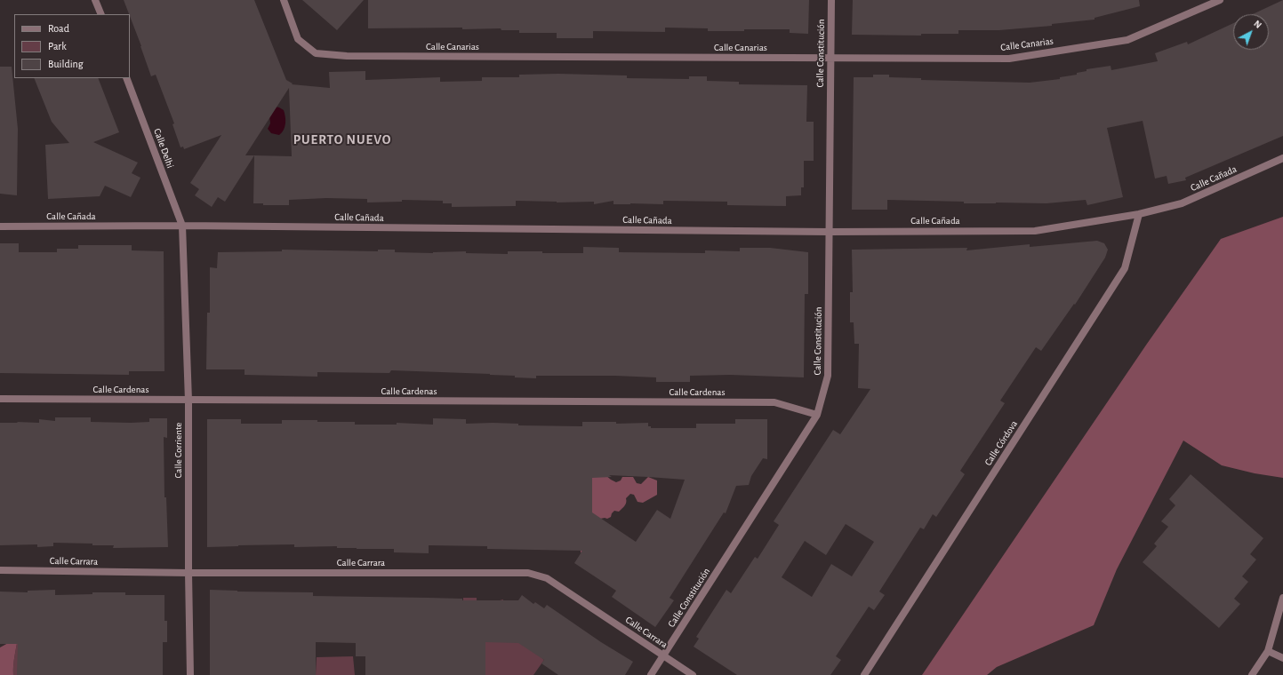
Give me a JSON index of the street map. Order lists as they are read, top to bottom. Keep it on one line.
{"streets":{"street":["Calle Canarias","Calle Constitución","Calle Delhi","Calle Cañada","Calle Cardenas","Calle Córdova","Calle Corriente","Calle Carrara"]},"crossings":[["Calle Canarias","Calle Constitución"],["Calle Constitución","Calle Cañada"],["Calle Constitución","Calle Cardenas"],["Calle Constitución","Calle Carrara"],["Calle Delhi","Calle Cañada"],["Calle Delhi","Calle Corriente"],["Calle Cañada","Calle Córdova"],["Calle Cañada","Calle Corriente"],["Calle Cardenas","Calle Corriente"],["Calle Corriente","Calle Carrara"]],"districts":["PUERTO NUEVO"],"legend":["Road","Park","Building"],"north":"top right"}
